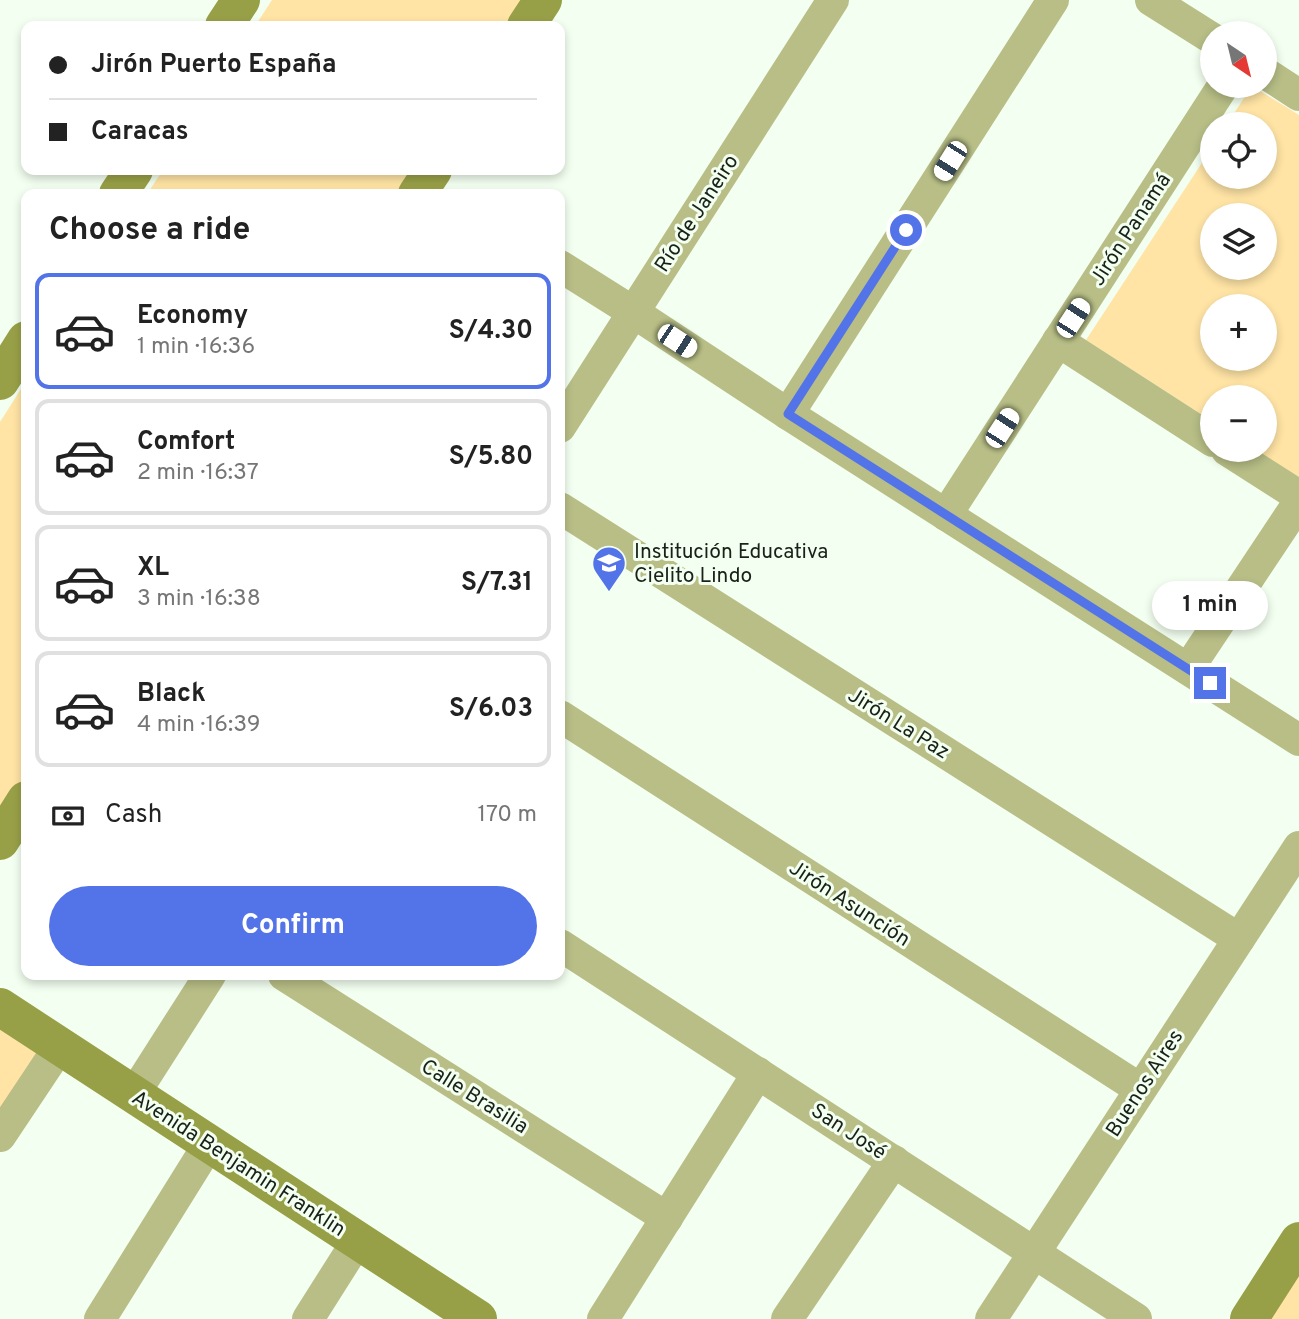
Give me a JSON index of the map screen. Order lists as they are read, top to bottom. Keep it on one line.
{"streets":{"street":["Río de Janeiro","Jirón Panamá","Jirón La Paz","Jirón Asunción","Buenos Aires","Calle Brasilia","San José","Avenida Benjamin Franklin"]},"crossings":[["Jirón La Paz","Buenos Aires"],["Jirón Asunción","Buenos Aires"],["Buenos Aires","San José"]],"places":{"school or university":["Institución Educativa Cielito Lindo"]},"north":"bottom right","page":{"map_buttons":["+","−"],"banner":["Jirón Puerto España","Caracas"],"heading":"Choose a ride","list":[{"name":"Economy","note":"1 min · 16:36","value":"S/4.30"},{"name":"Comfort","note":"2 min · 16:37","value":"S/5.80"},{"name":"XL","note":"3 min · 16:38","value":"S/7.31"},{"name":"Black","note":"4 min · 16:39","value":"S/6.03"}],"bubble":"1 min","pay":["Cash","170 m"],"buttons":"Confirm"}}
